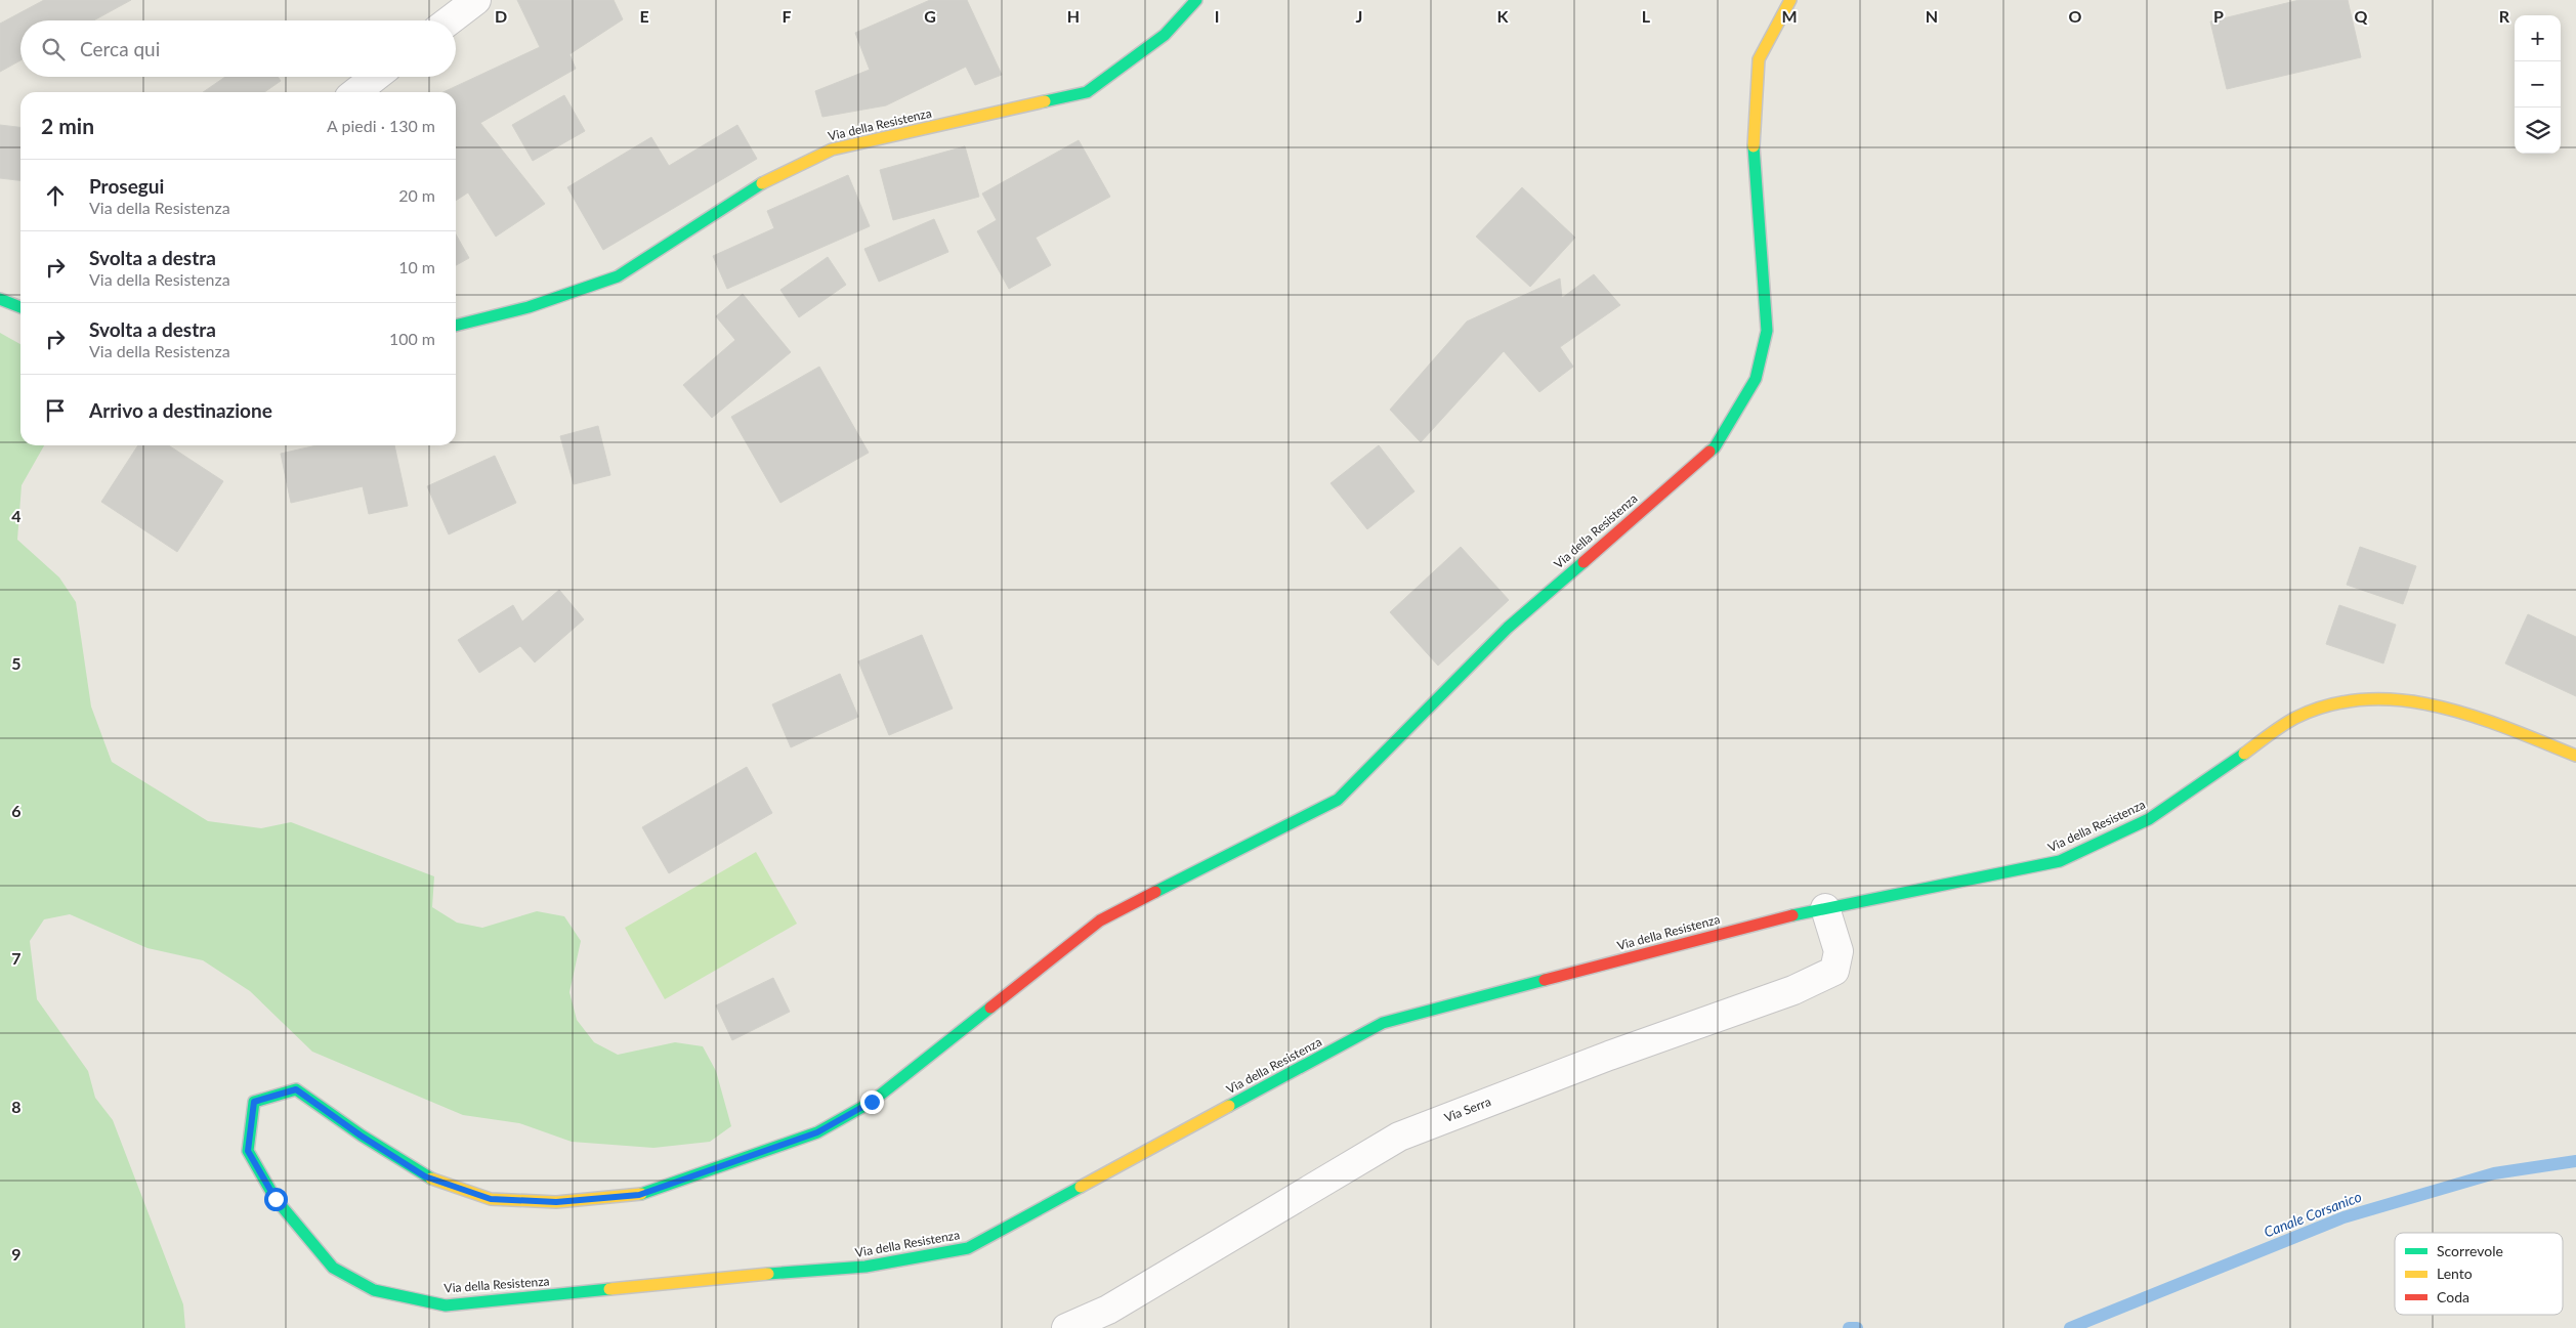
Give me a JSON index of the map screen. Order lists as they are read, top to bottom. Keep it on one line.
{"streets":{"street":["Via della Resistenza","Via Serra"]},"crossings":[["Via della Resistenza","Via Serra"]],"water":["Canale Corsanico"],"legend":["Scorrevole","Lento","Coda"],"page":{"map_buttons":["+","−"],"search":"Cerca qui","heading":["2 min","A piedi · 130 m"],"list":[["Prosegui","Via della Resistenza","20 m"],["Svolta a destra","Via della Resistenza","10 m"],["Svolta a destra","Via della Resistenza","100 m"],"Arrivo a destinazione"]},"grid":{"columns":["D","E","F","G","H","I","J","K","L","M","N","O","P","Q","R"],"rows":["4","5","6","7","8","9"]}}
